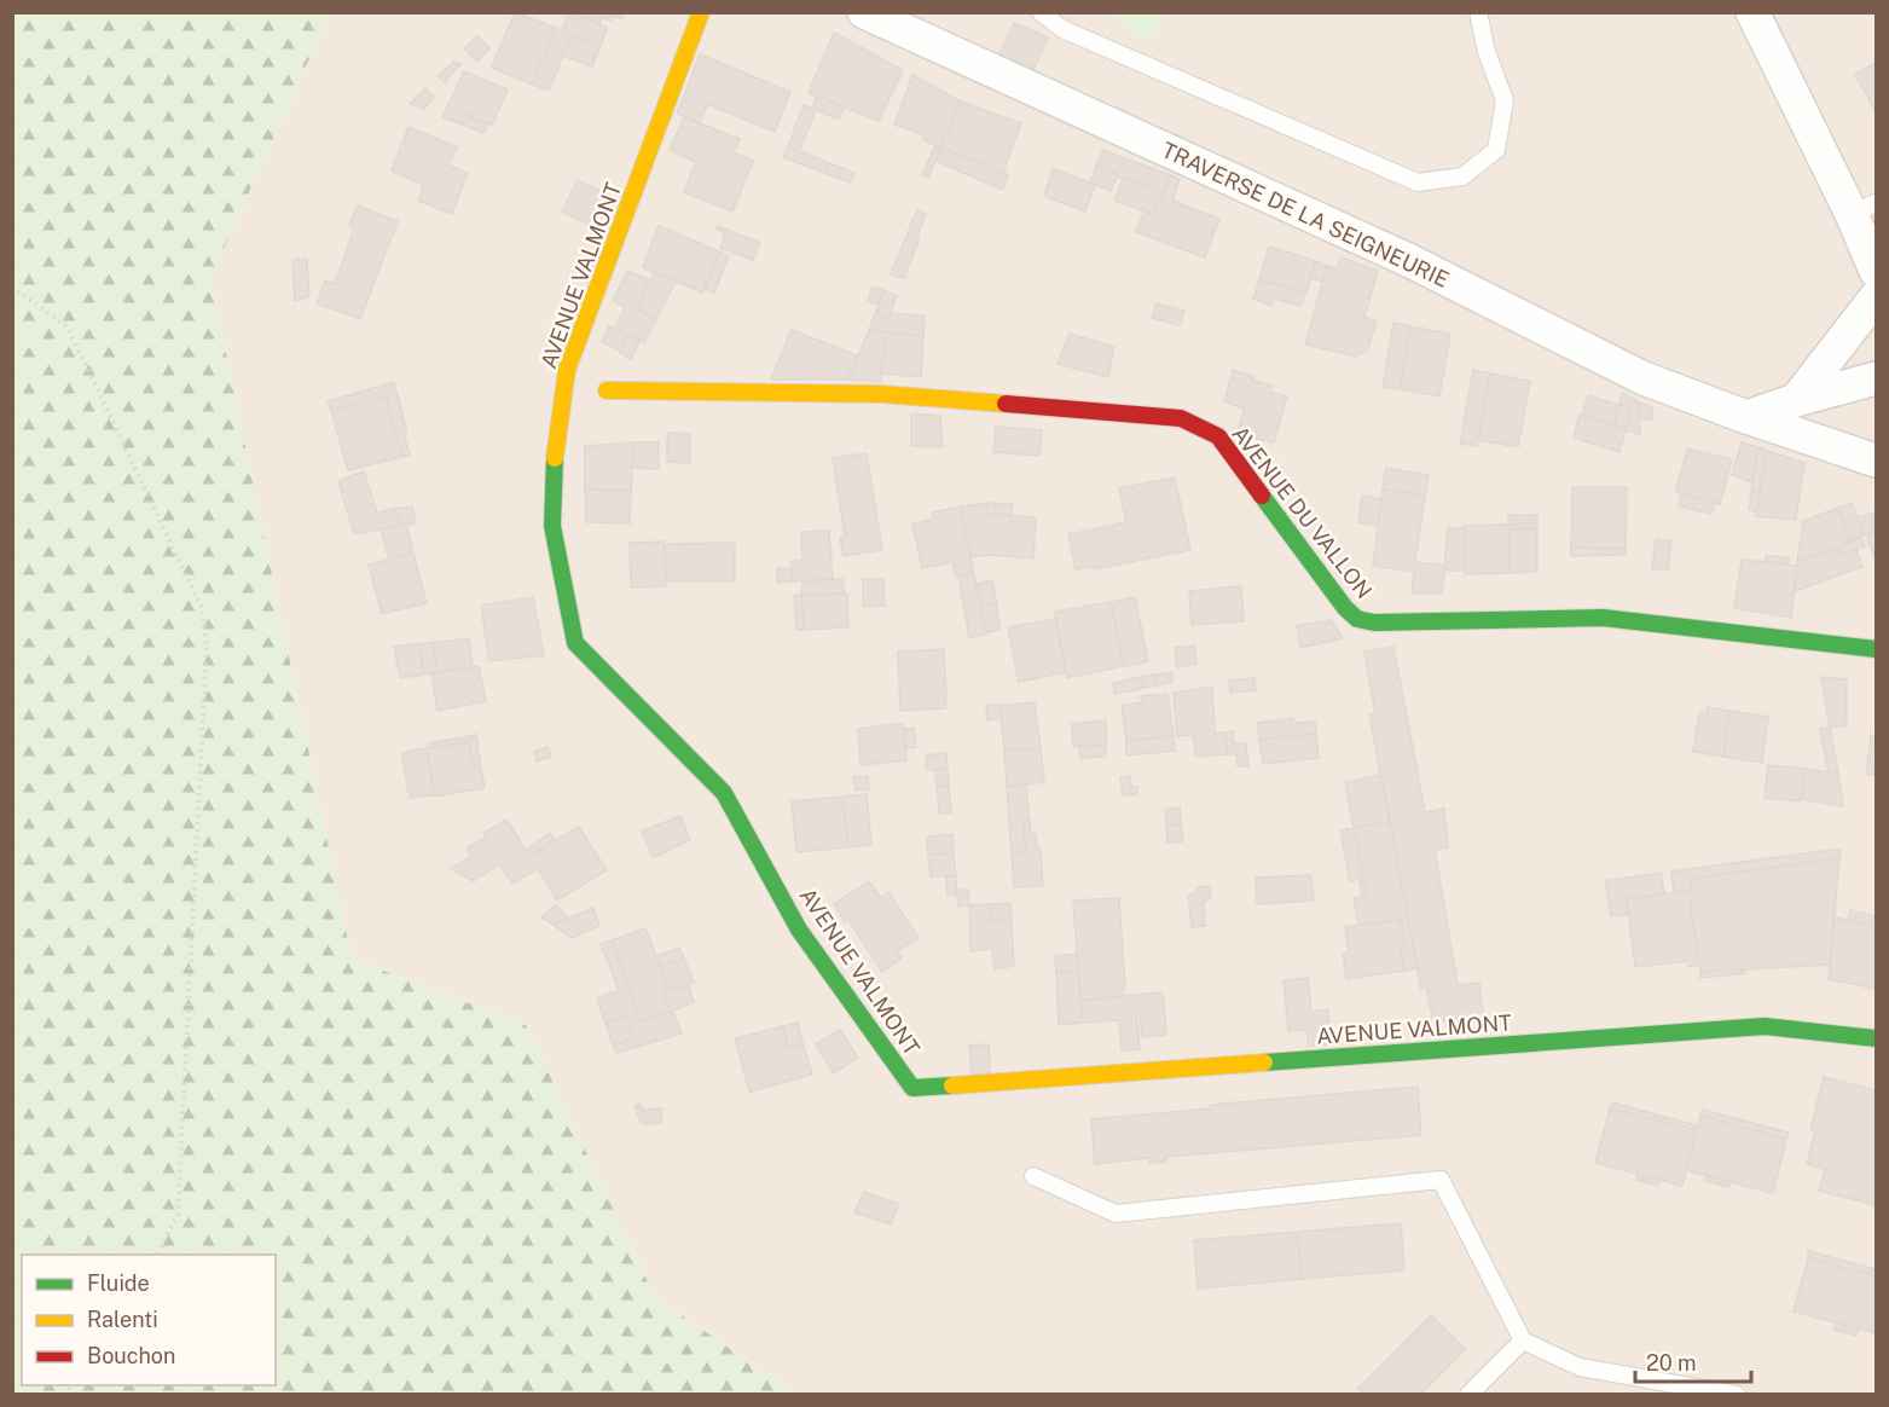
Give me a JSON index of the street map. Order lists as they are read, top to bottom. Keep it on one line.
{"streets":{"street":["TRAVERSE DE LA SEIGNEURIE","AVENUE VALMONT","AVENUE DU VALLON"]},"legend":["Fluide","Ralenti","Bouchon"],"scale_bar":"20 m"}
